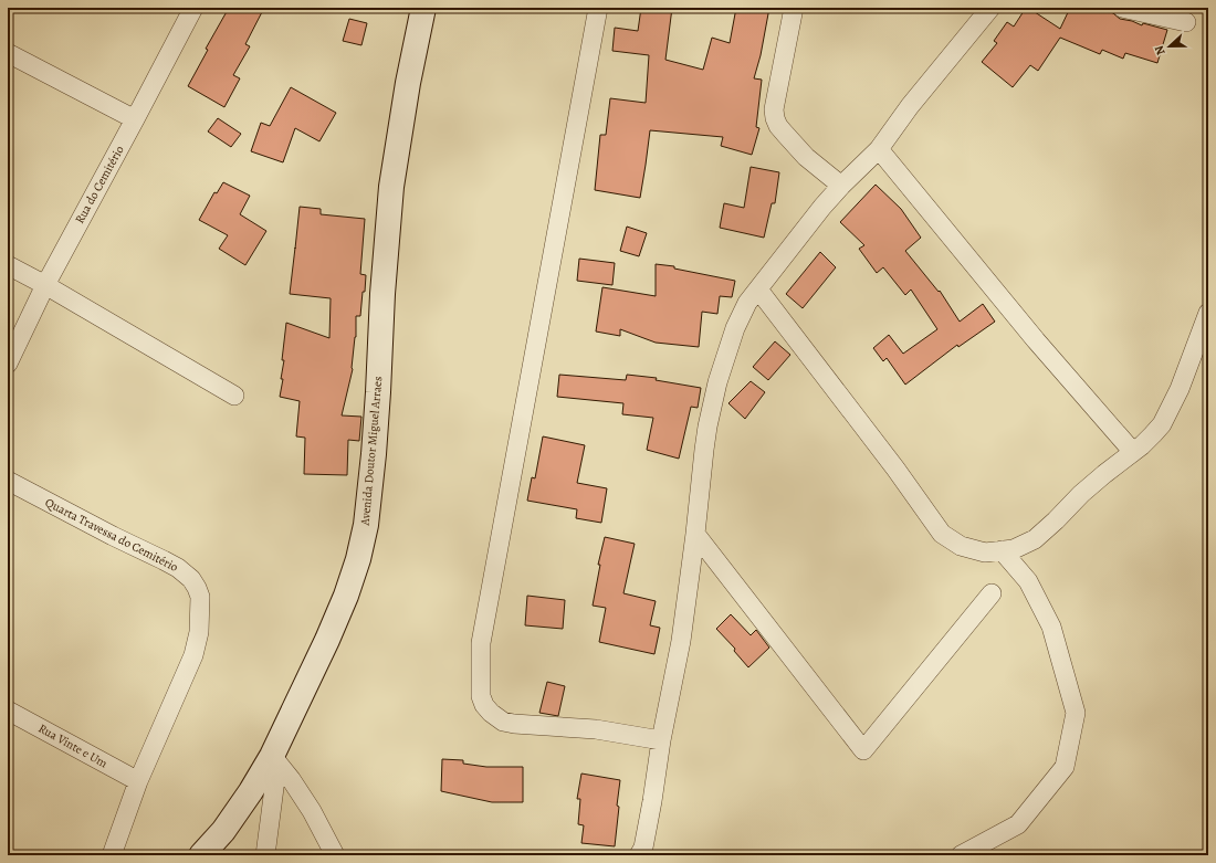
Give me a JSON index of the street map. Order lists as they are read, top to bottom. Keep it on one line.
{"streets":{"main road":["Avenida Doutor Miguel Arraes"],"street":["Rua do Cemitério","Quarta Travessa do Cemitério","Rua Vinte e Um"]},"crossings":[["Quarta Travessa do Cemitério","Rua Vinte e Um"]],"north":"left"}
